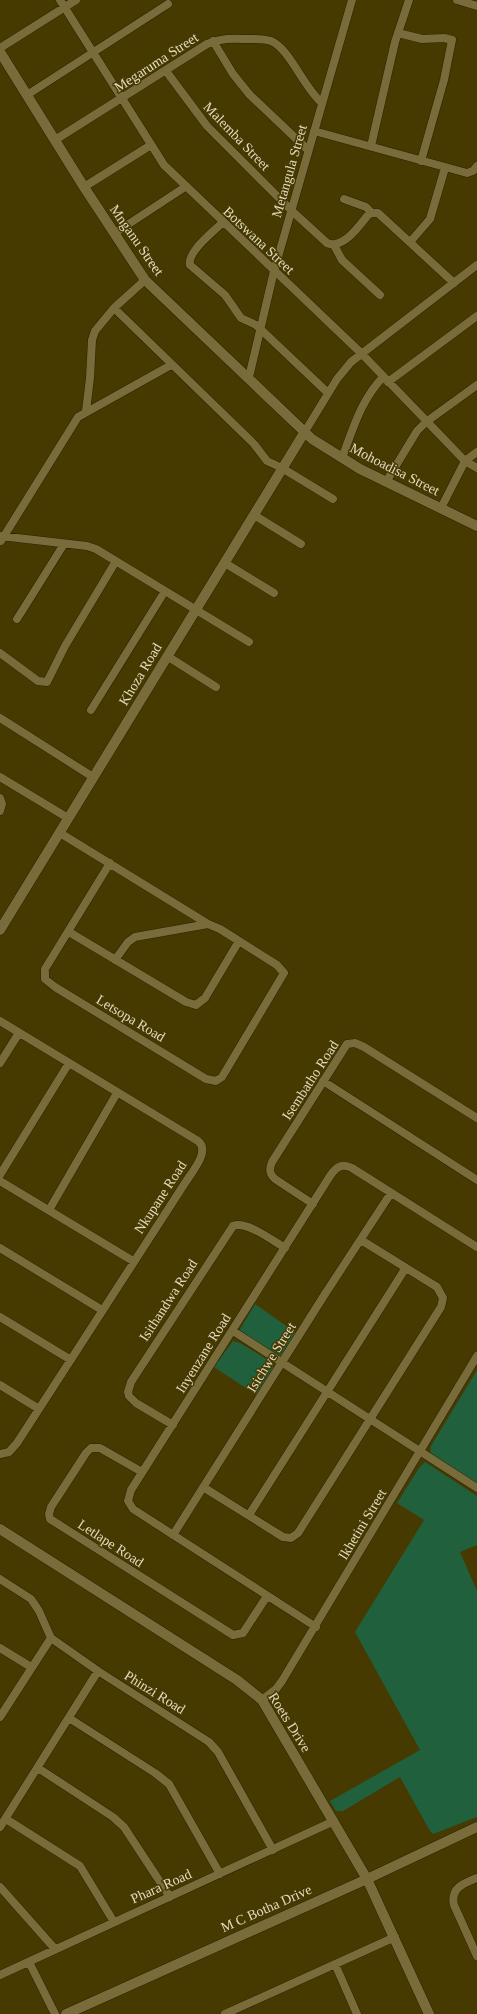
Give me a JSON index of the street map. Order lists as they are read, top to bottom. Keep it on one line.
{"streets":{"street":["Megaruma Street","Malemba Street","Metangula Street","Mnganu Street","Botswana Street","Mohoadisa Street","Khoza Road","Letsopa Road","Isembatho Road","Nkupane Road","Isithandwa Road","Inyenzane Road","Isichwe Street","Ikhetini Street","Letlape Road","Phinzi Road","Roets Drive","Phara Road","M C Botha Drive"]},"crossings":[["Megaruma Street","Malemba Street"],["Megaruma Street","Metangula Street"],["Megaruma Street","Mnganu Street"],["Megaruma Street","Botswana Street"],["Malemba Street","Metangula Street"],["Metangula Street","Botswana Street"],["Mnganu Street","Mohoadisa Street"],["Mnganu Street","Khoza Road"],["Mohoadisa Street","Khoza Road"],["Isembatho Road","Inyenzane Road"],["Isithandwa Road","Inyenzane Road"],["Inyenzane Road","Isichwe Street"],["Inyenzane Road","Ikhetini Street"],["Inyenzane Road","Letlape Road"],["Ikhetini Street","Roets Drive"],["Phinzi Road","Phara Road"],["Roets Drive","Phara Road"],["Roets Drive","M C Botha Drive"]]}
